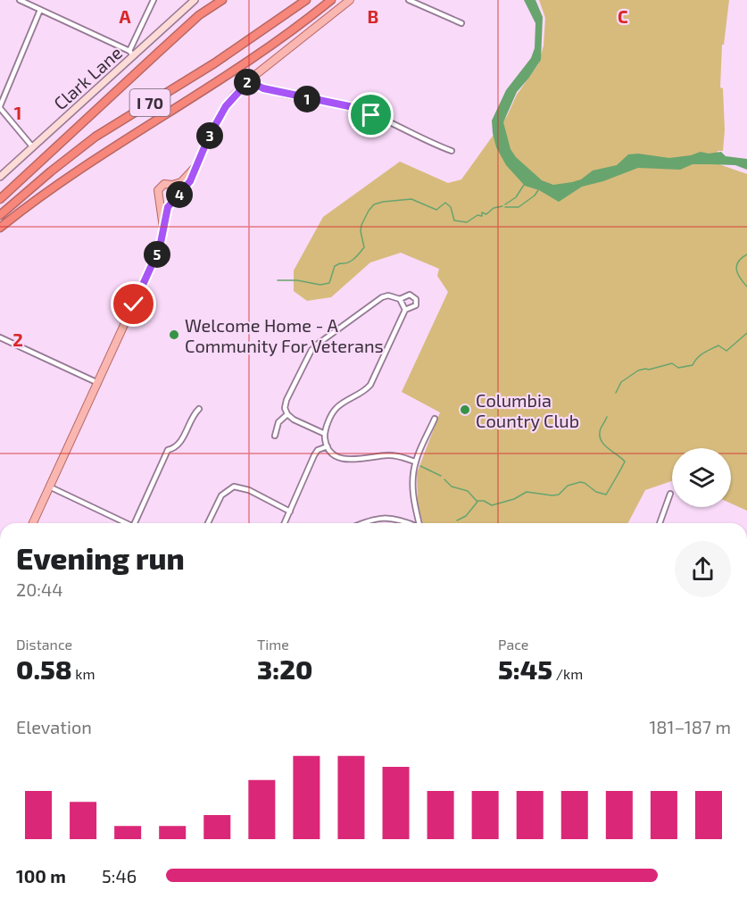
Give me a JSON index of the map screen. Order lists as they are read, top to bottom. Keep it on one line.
{"streets":{"highway":["I 70"],"street":["Clark Lane"]},"places":["Welcome Home - A Community For Veterans","Columbia Country Club"],"page":{"pins":["2","1","3","4","5"],"heading":["Evening run","20:44"],"stats":[["Distance","0.58 km"],["Time","3:20"],["Pace","5:45 /km"]],"chart":["Elevation","181–187 m"],"list":[{"name":"100 m","note":"5:46"}]},"grid":{"columns":["A","B","C"],"rows":["1","2"]}}
